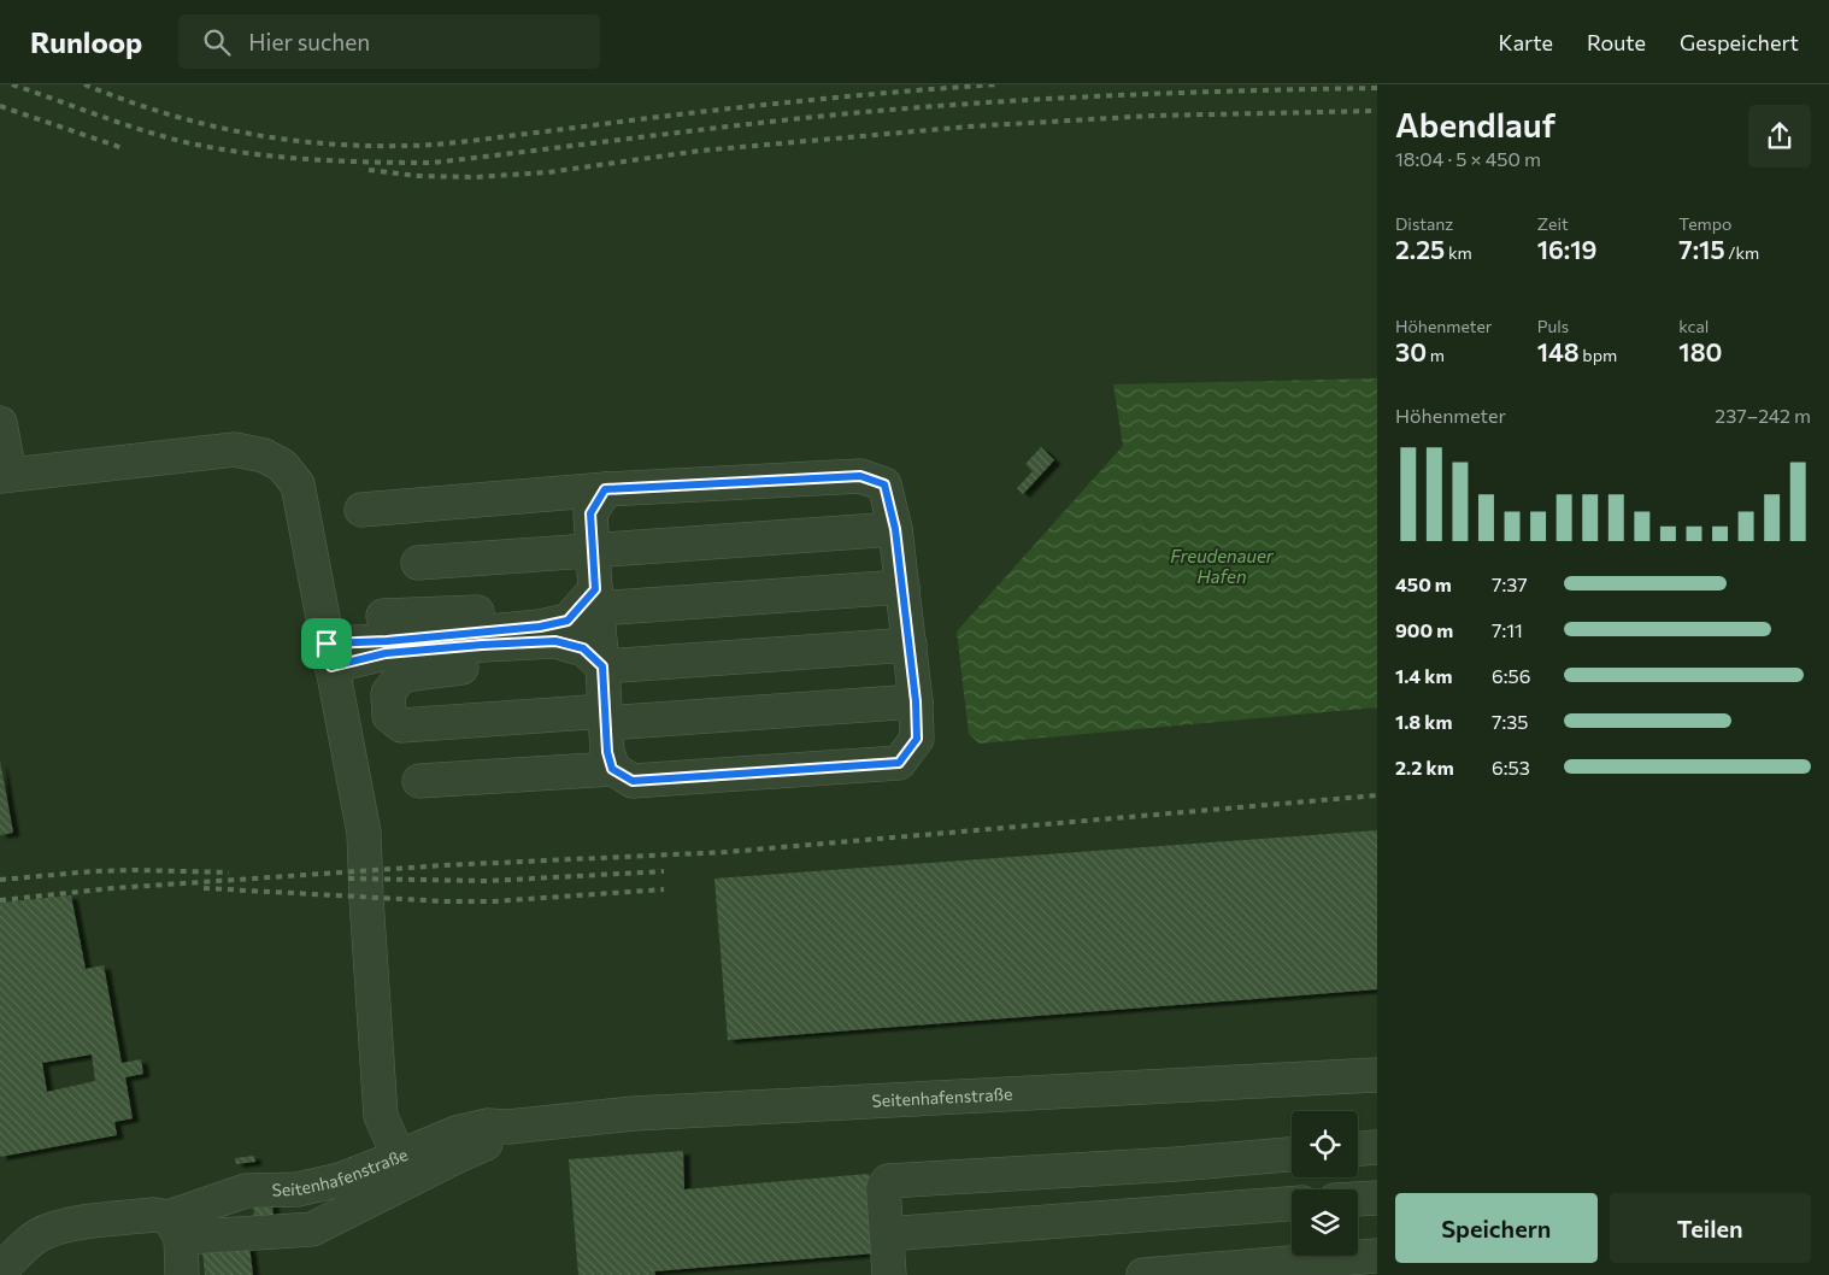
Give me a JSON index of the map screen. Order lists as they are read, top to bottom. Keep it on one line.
{"streets":{"lane":["Seitenhafenstraße"]},"water":["Freudenauer Hafen"],"page":{"header":"Runloop","search":"Hier suchen","nav":["Karte","Route","Gespeichert"],"heading":["Abendlauf","18:04 · 5 × 450 m"],"stats":[["Distanz","2.25 km"],["Zeit","16:19"],["Tempo","7:15 /km"],["Höhenmeter","30 m"],["Puls","148 bpm"],["kcal","180"]],"chart":["Höhenmeter","237–242 m"],"list":[{"name":"450 m","note":"7:37"},{"name":"900 m","note":"7:11"},{"name":"1.4 km","note":"6:56"},{"name":"1.8 km","note":"7:35"},{"name":"2.2 km","note":"6:53"}],"buttons":["Speichern","Teilen"]}}
